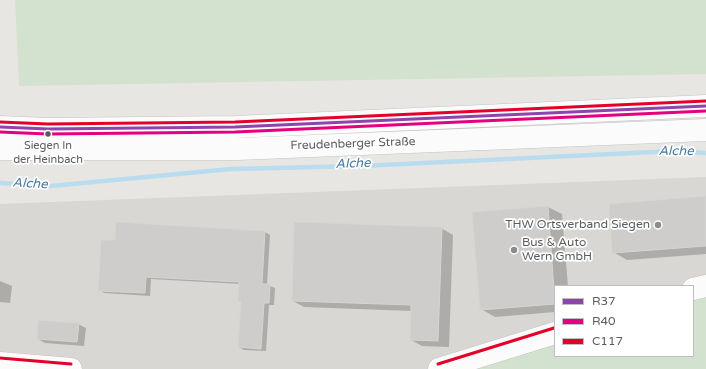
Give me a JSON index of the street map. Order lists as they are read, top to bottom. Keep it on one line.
{"streets":{"main road":["Freudenberger Straße"]},"water":["Alche"],"places":["Siegen In der Heinbach","THW Ortsverband Siegen","Bus & Auto Wern GmbH"],"lines":["transit line C117","transit line R37","transit line R40"],"legend":["R37","R40","C117"]}
